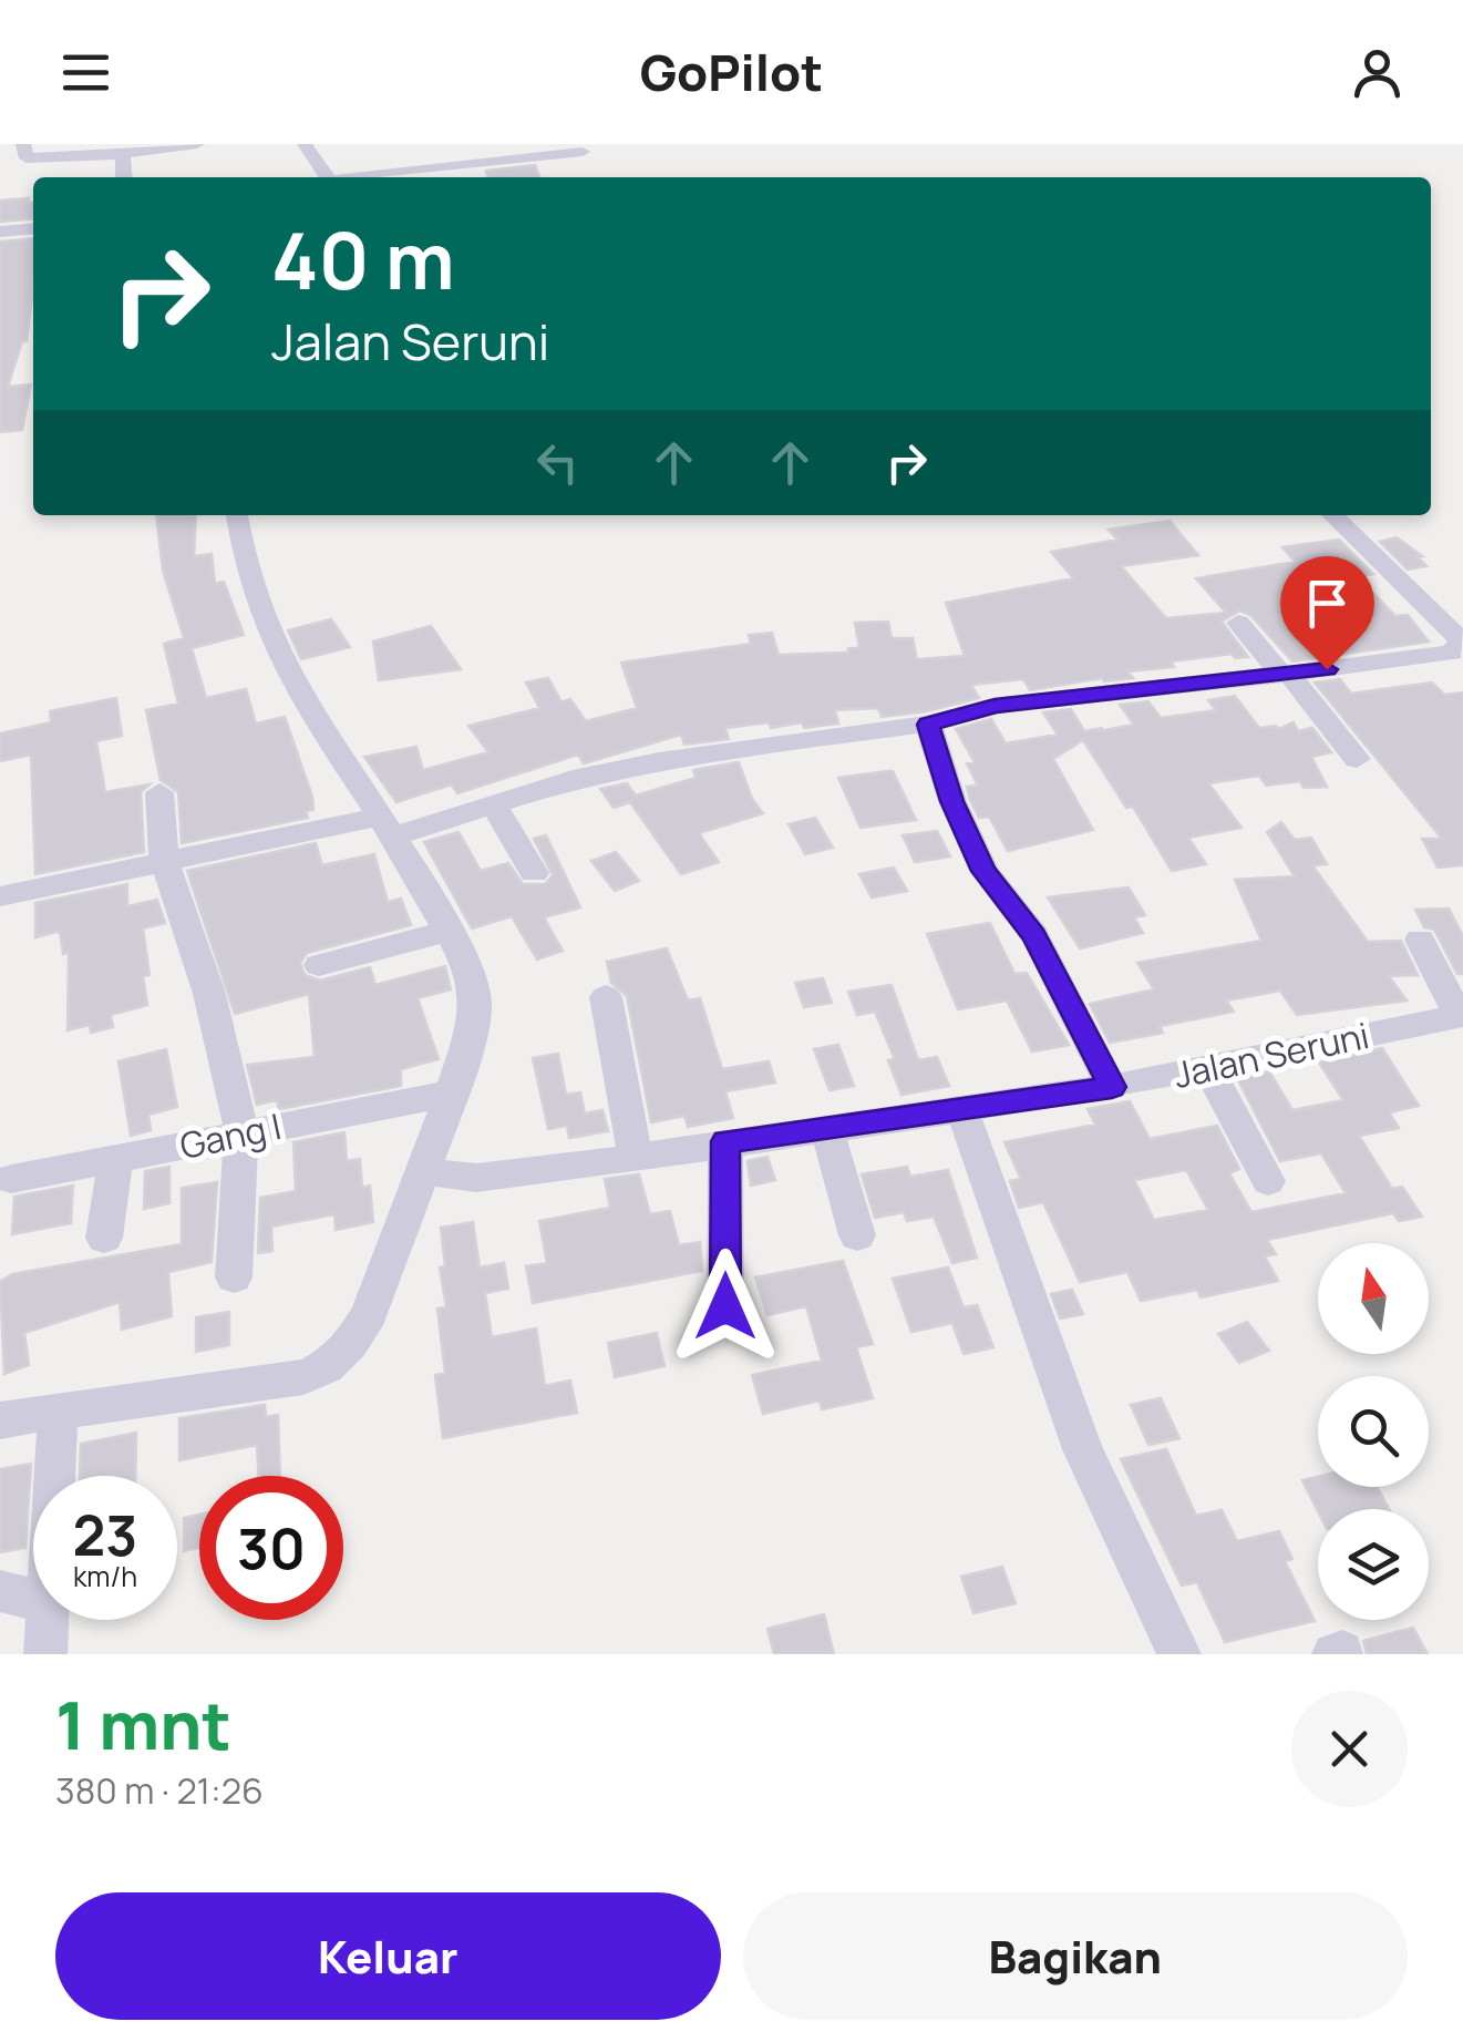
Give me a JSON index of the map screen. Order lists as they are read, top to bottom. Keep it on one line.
{"streets":{"street":["Jalan Seruni","Gang I"]},"north":"top","page":{"header":"GoPilot","turn":["40 m","Jalan Seruni"],"speed":"23 km/h","limit":"30","heading":["1 mnt","380 m · 21:26"],"buttons":["Keluar","Bagikan"]}}
